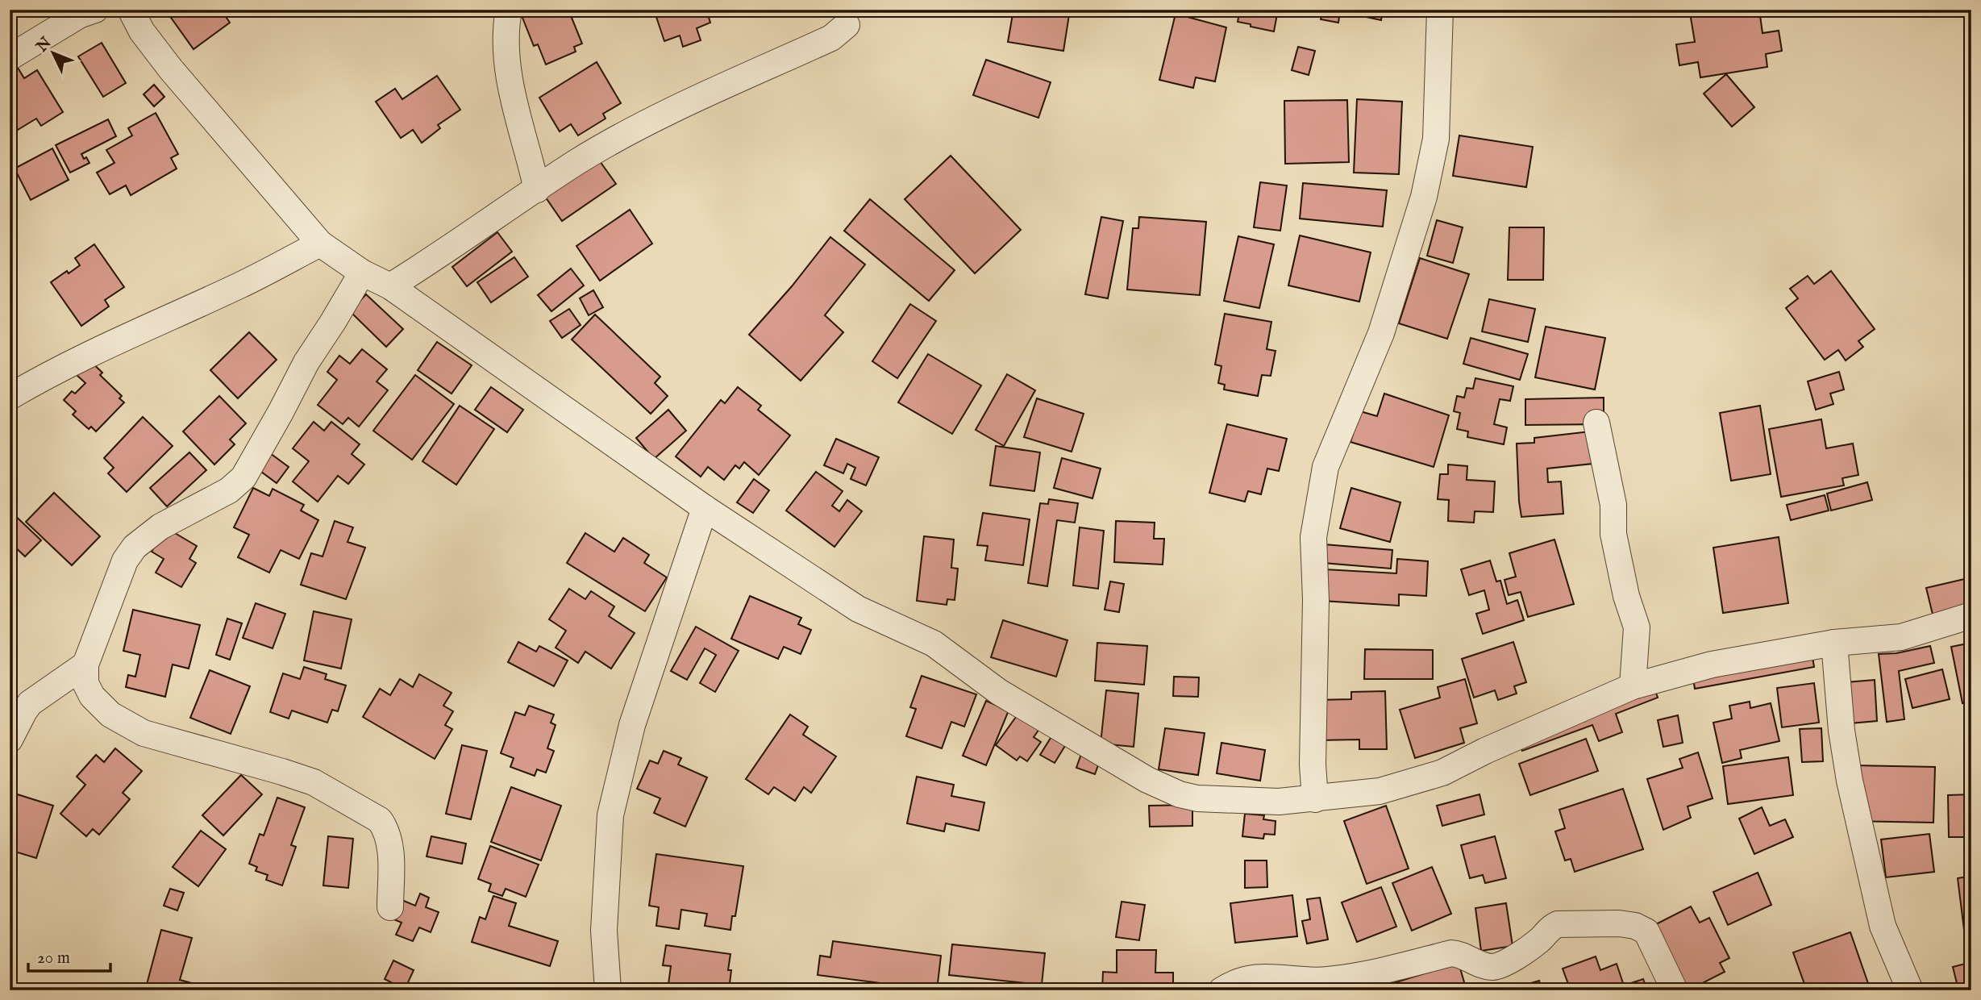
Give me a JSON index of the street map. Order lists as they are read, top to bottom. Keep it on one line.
{"scale_bar":"20 m","north":"top left"}
